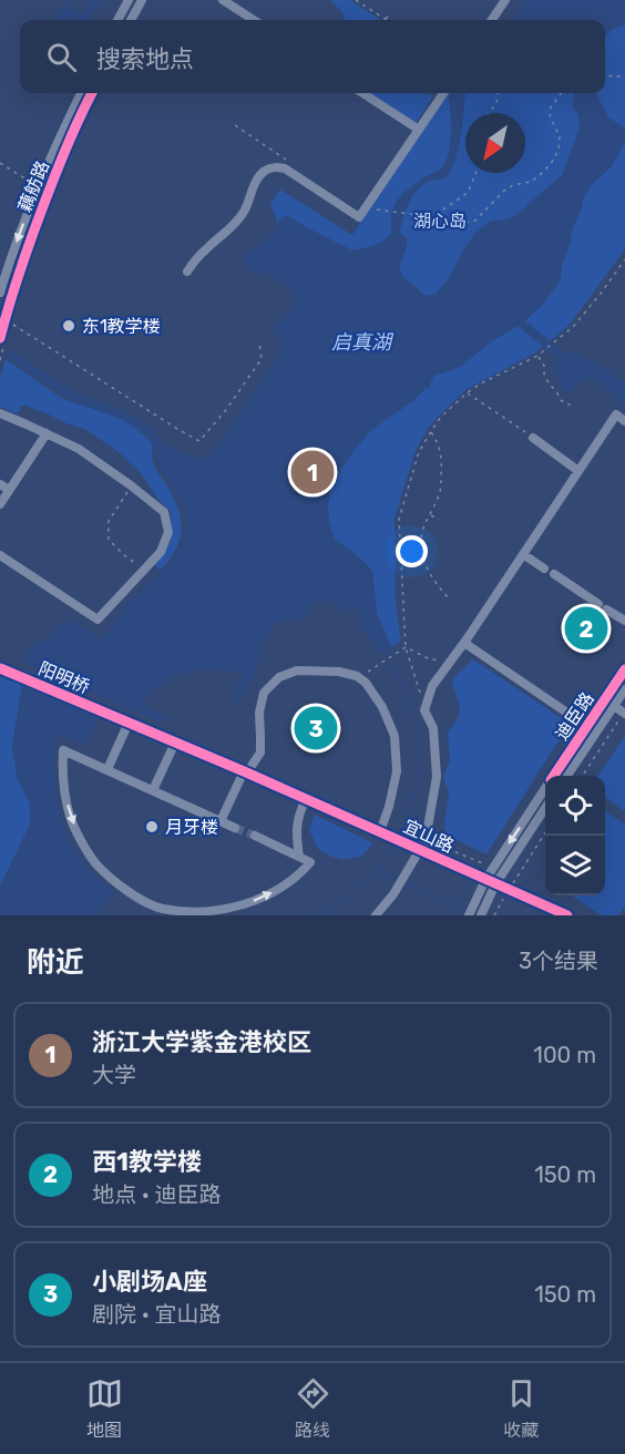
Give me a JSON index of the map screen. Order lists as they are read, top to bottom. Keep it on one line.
{"streets":{"street":["藕舫路","阳明桥","迪臣路","宜山路"]},"crossings":[["迪臣路","宜山路"]],"water":["启真湖"],"parks":["湖心岛"],"places":["东1教学楼","月牙楼"],"north":"bottom left","page":{"search":"搜索地点","pins":["1","2","3"],"heading":["附近","3个结果"],"list":[{"mark":"1","name":"浙江大学紫金港校区","note":"大学","value":"100 m"},{"mark":"2","name":"西1教学楼","note":"地点 · 迪臣路","value":"150 m"},{"mark":"3","name":"小剧场A座","note":"剧院 · 宜山路","value":"150 m"}],"nav":["地图","路线","收藏"]}}
